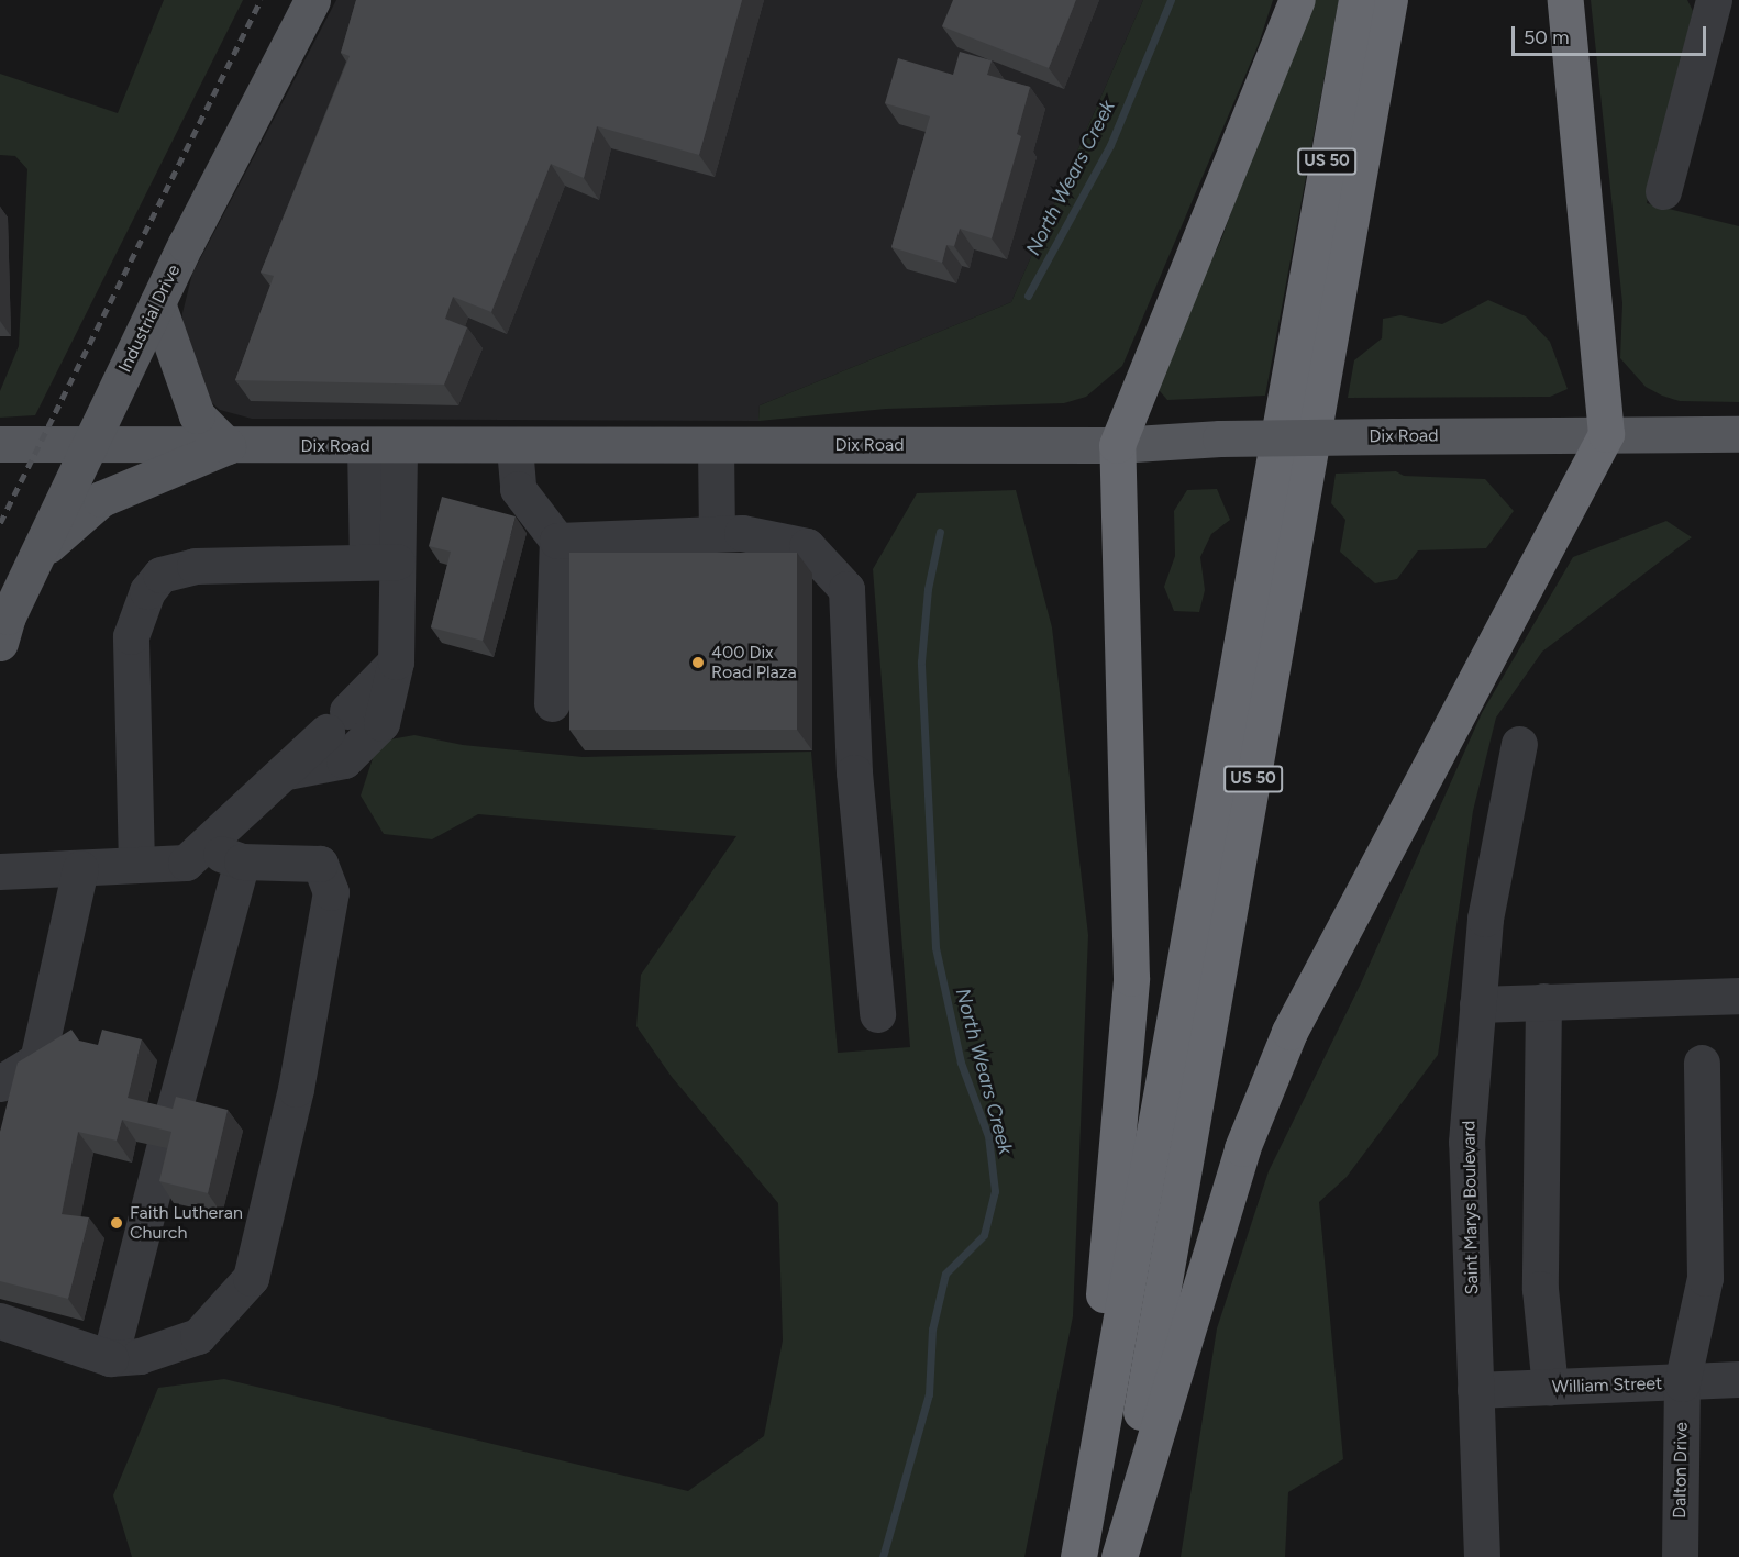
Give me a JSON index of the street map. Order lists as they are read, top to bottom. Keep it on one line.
{"streets":{"highway":["US 50"],"main road":["Industrial Drive","Dix Road"],"street":["Saint Marys Boulevard","William Street","Dalton Drive"]},"crossings":[["Industrial Drive","Dix Road"],["Saint Marys Boulevard","William Street"],["William Street","Dalton Drive"]],"water":["North Wears Creek"],"places":["400 Dix Road Plaza","Faith Lutheran Church"],"scale_bar":"50 m"}
